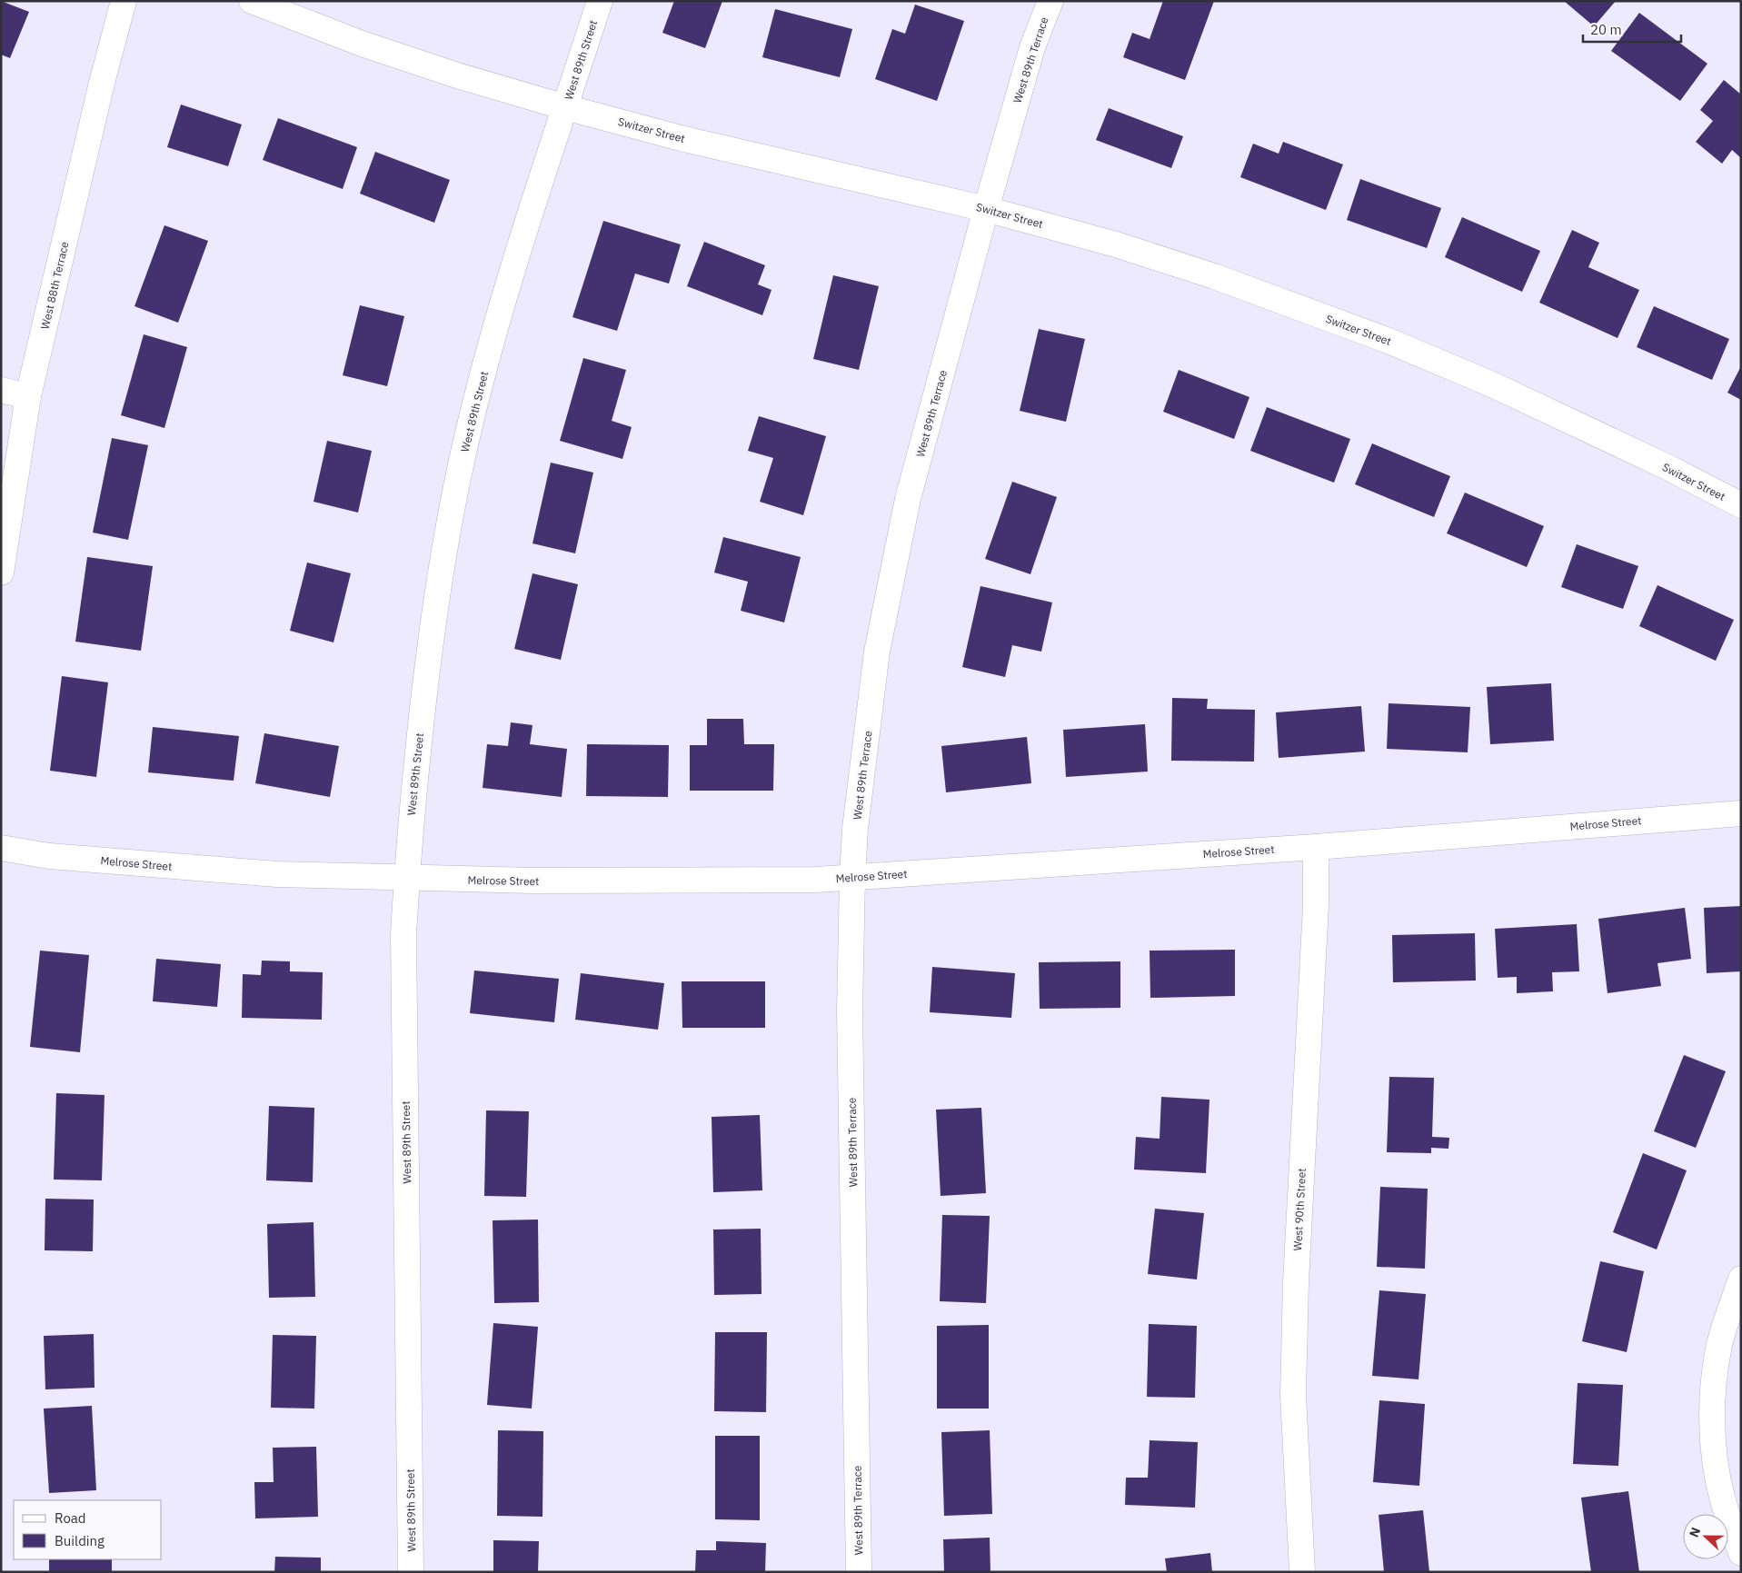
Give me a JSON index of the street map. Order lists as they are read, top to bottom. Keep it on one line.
{"streets":{"street":["West 89th Street","West 89th Terrace","Switzer Street","West 88th Terrace","Melrose Street","West 90th Street"]},"crossings":[["West 89th Street","Switzer Street"],["West 89th Street","Melrose Street"],["West 89th Terrace","Switzer Street"],["West 89th Terrace","Melrose Street"],["Melrose Street","West 90th Street"]],"legend":["Road","Building"],"scale_bar":"20 m","north":"left"}
